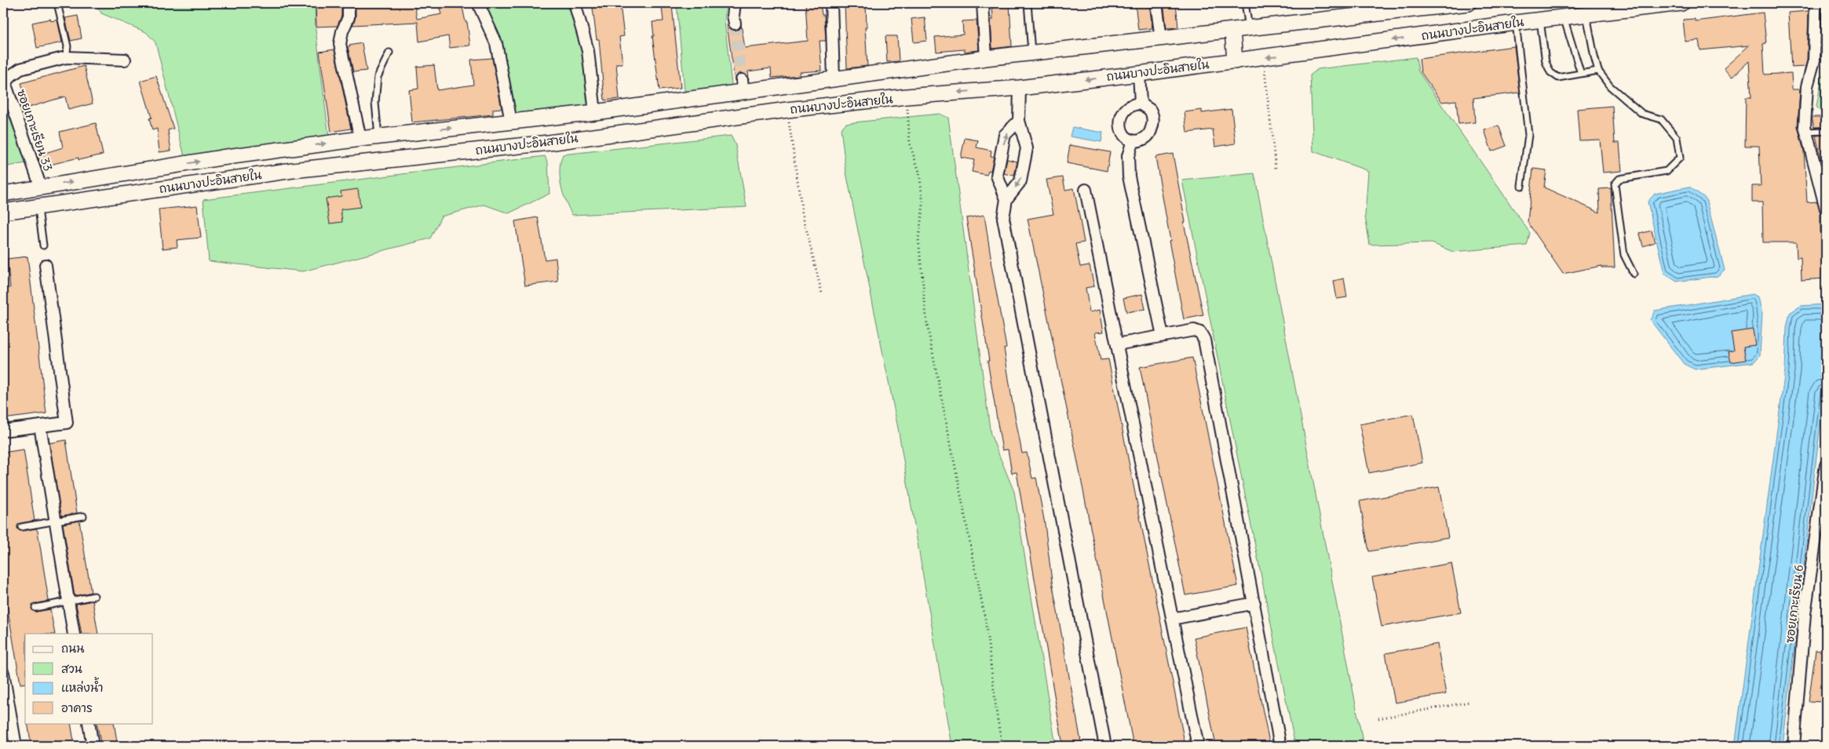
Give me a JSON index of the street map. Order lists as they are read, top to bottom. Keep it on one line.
{"streets":{"main road":["ถนนบางปะอินสายใน"],"street":["ซอยเกาะเรียน 33","ซอยเกาะเรียน 6"]},"crossings":[["ถนนบางปะอินสายใน","ซอยเกาะเรียน 33"]],"legend":["ถนน","สวน","แหล่งน้ำ","อาคาร"]}
